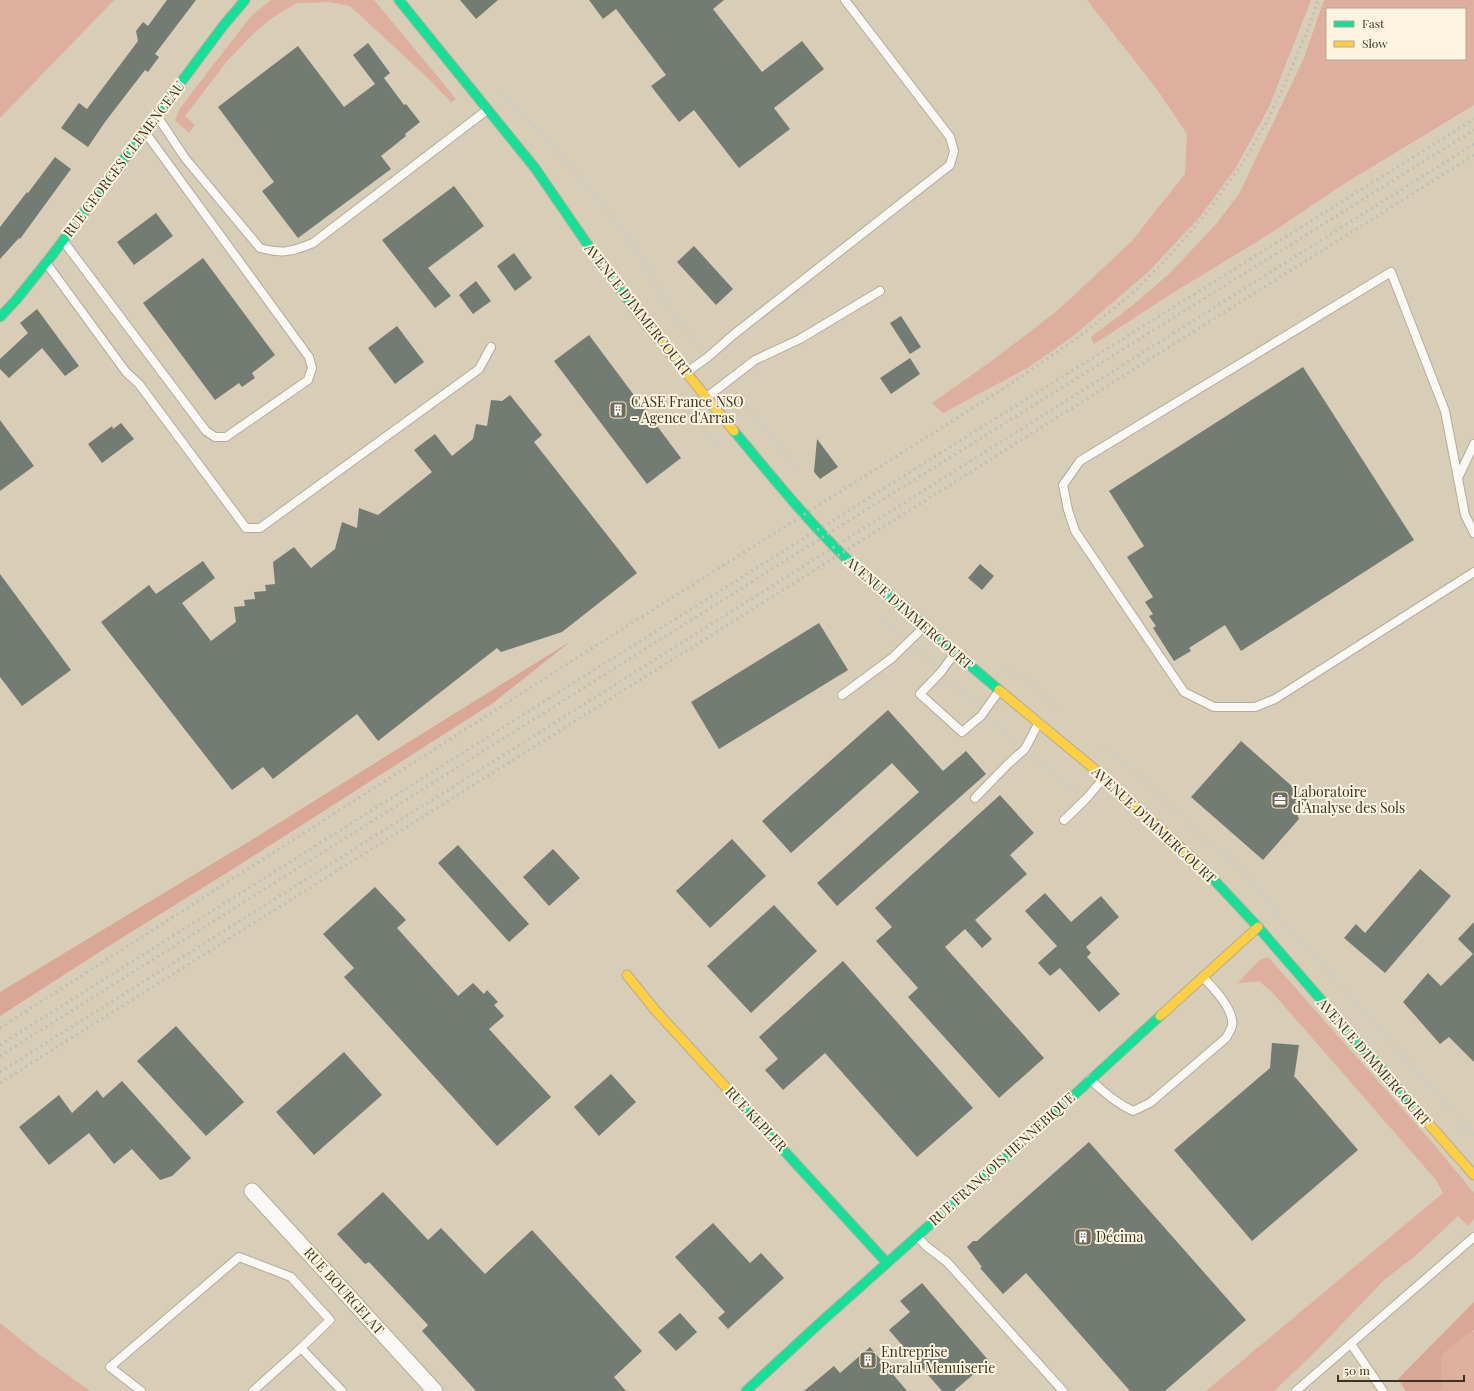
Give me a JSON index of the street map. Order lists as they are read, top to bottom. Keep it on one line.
{"streets":{"main road":["RUE GEORGES CLEMENCEAU","AVENUE D'IMMERCOURT","RUE KEPLER","RUE FRANÇOIS HENNEBIQUE"],"street":["RUE BOURGELAT"]},"crossings":[["AVENUE D'IMMERCOURT","RUE FRANÇOIS HENNEBIQUE"],["RUE KEPLER","RUE FRANÇOIS HENNEBIQUE"]],"places":{"building":["CASE France NSO - Agence d'Arras","Décima","Entreprise Paralu Menuiserie"],"office":["Laboratoire d'Analyse des Sols"]},"legend":["Fast","Slow"],"scale_bar":"50 m"}
